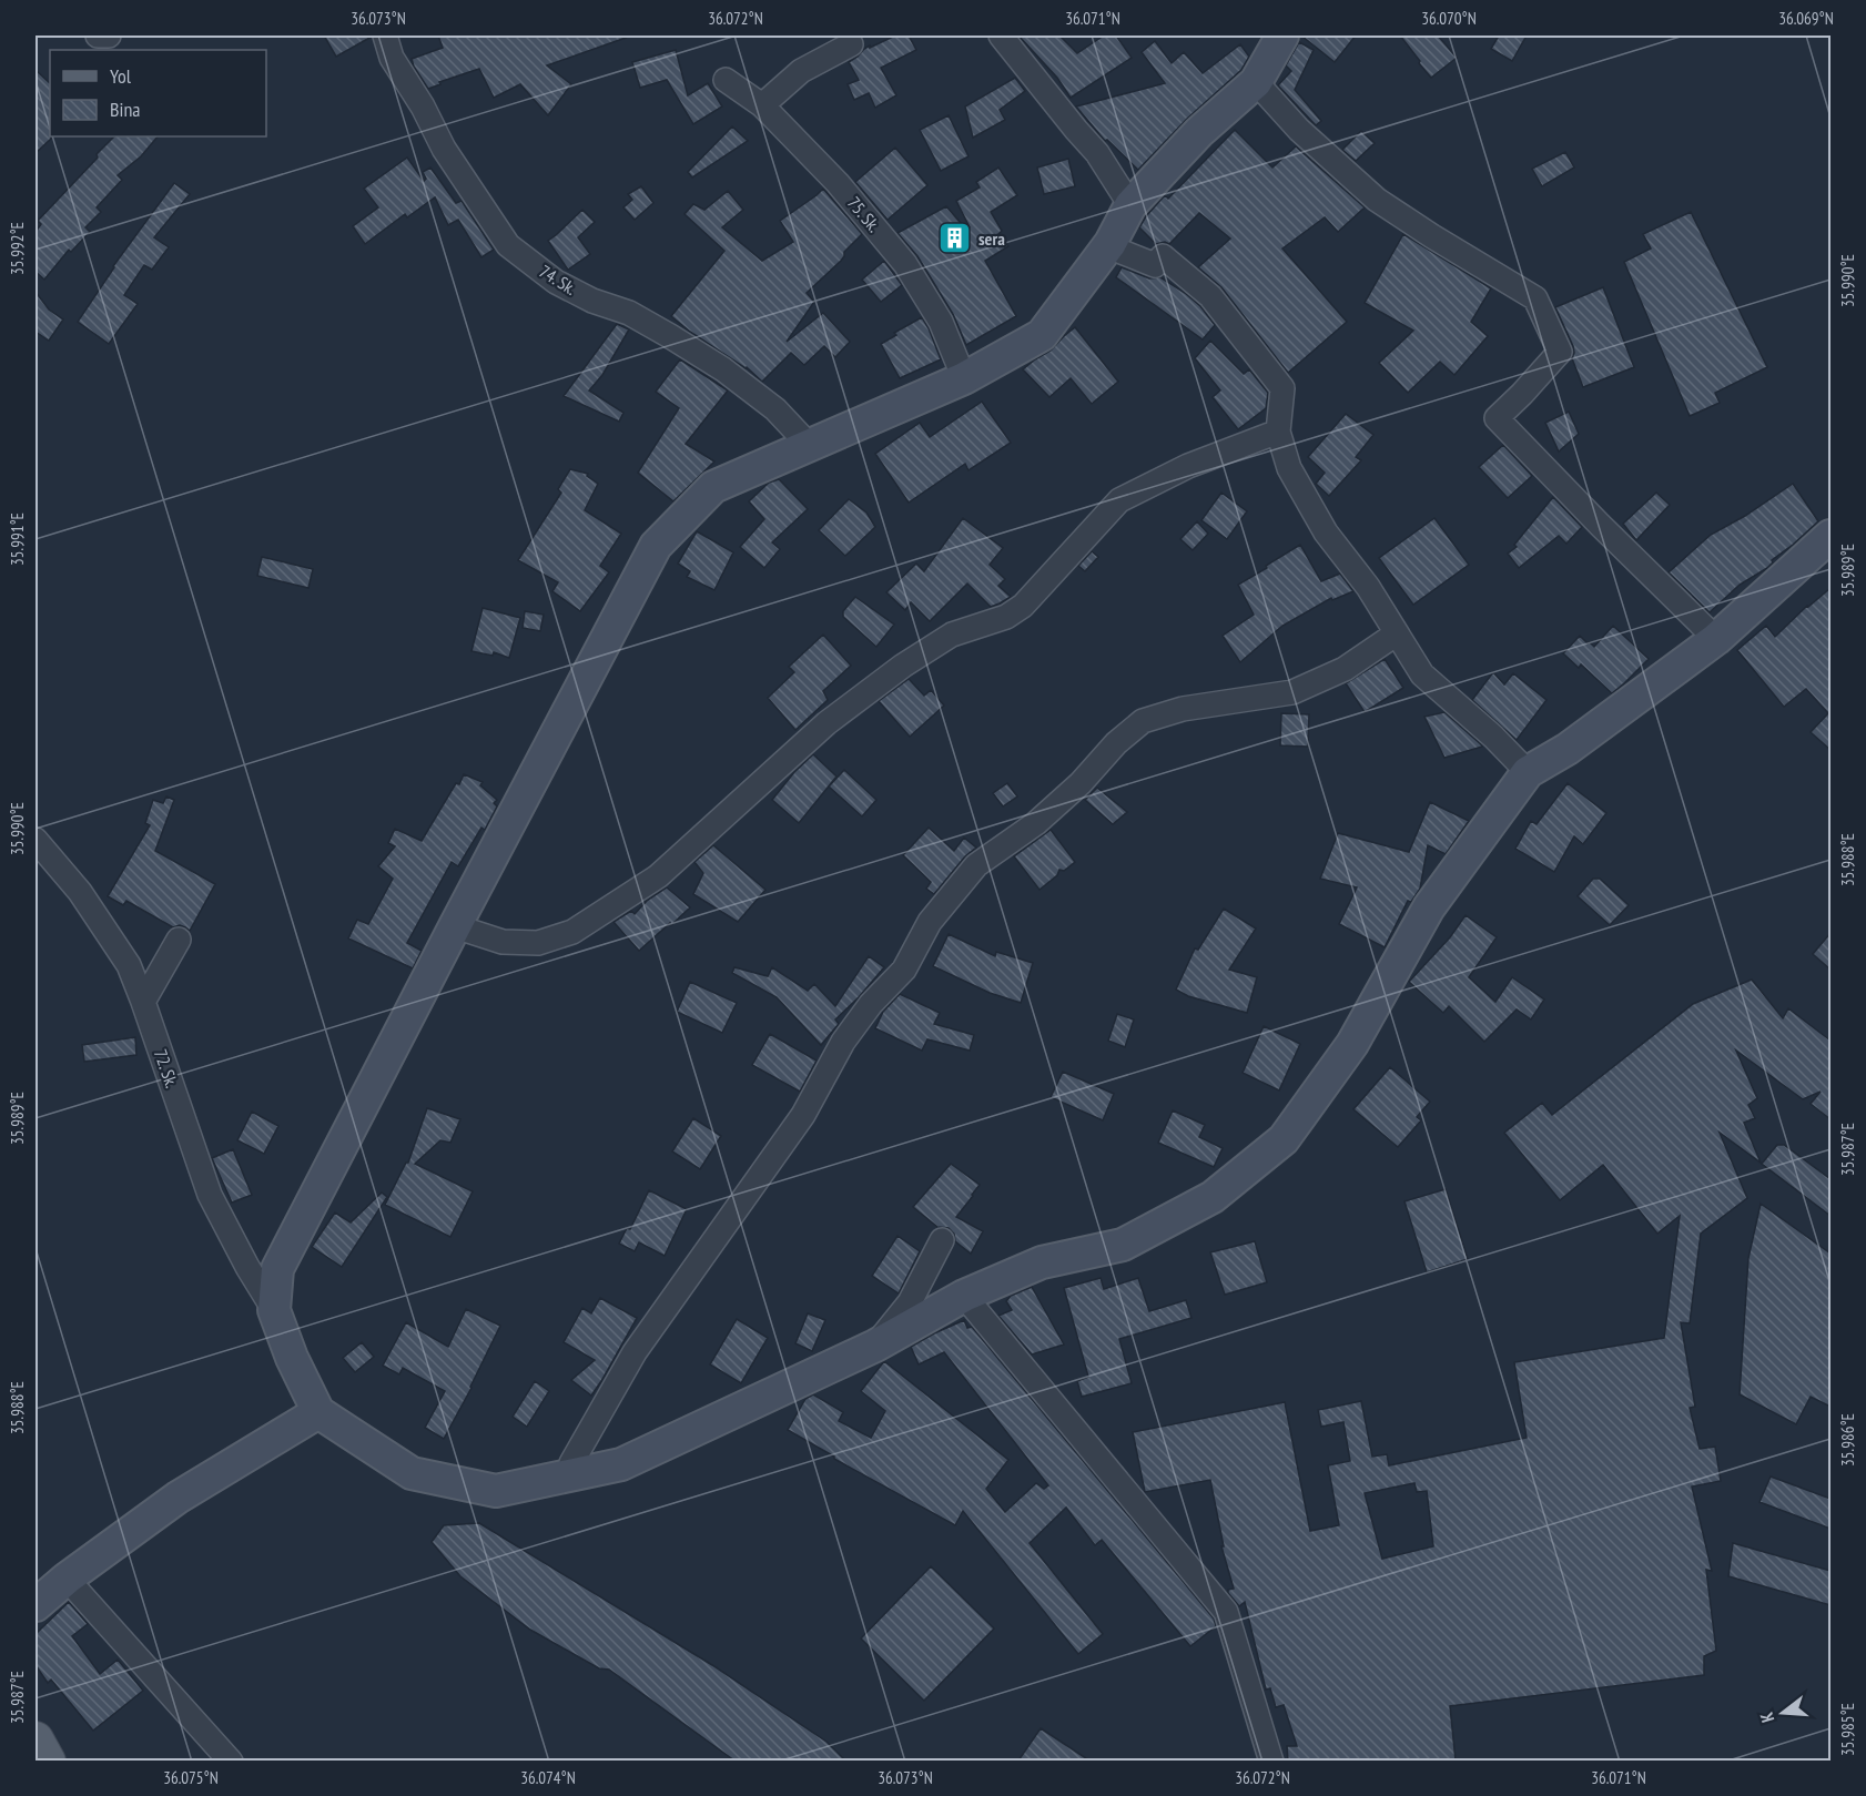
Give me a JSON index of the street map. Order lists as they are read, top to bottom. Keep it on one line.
{"streets":{"street":["75. Sk.","74. Sk.","72. Sk."]},"places":{"building":["sera"]},"legend":["Yol","Bina"],"north":"left","coordinates":["36.073°N","36.072°N","36.071°N","36.070°N","36.069°N","35.992°E","35.990°E","35.991°E","35.989°E","35.988°E","35.987°E","35.986°E","35.985°E","36.075°N","36.074°N"]}
